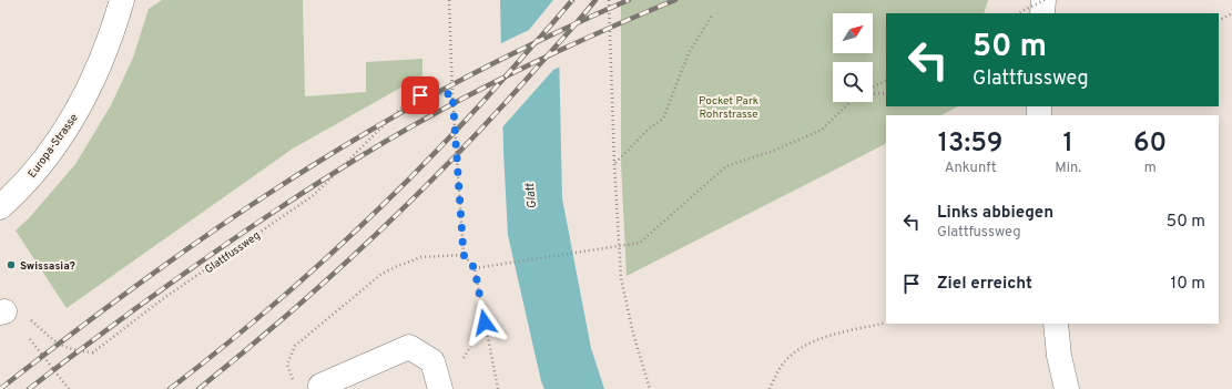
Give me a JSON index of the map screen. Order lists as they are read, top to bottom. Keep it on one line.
{"streets":{"street":["Europa-Strasse"],"path":["Glattfussweg"]},"water":["Glatt"],"parks":["Pocket Park Rohrstrasse"],"places":["Swissasia?"],"north":"top right","page":{"turn":["50 m","Glattfussweg"],"eta":["13:59","Ankunft","1","Min.","60","m"],"list":[{"name":"Links abbiegen","note":"Glattfussweg","value":"50 m"},{"name":"Ziel erreicht","value":"10 m"}]}}
